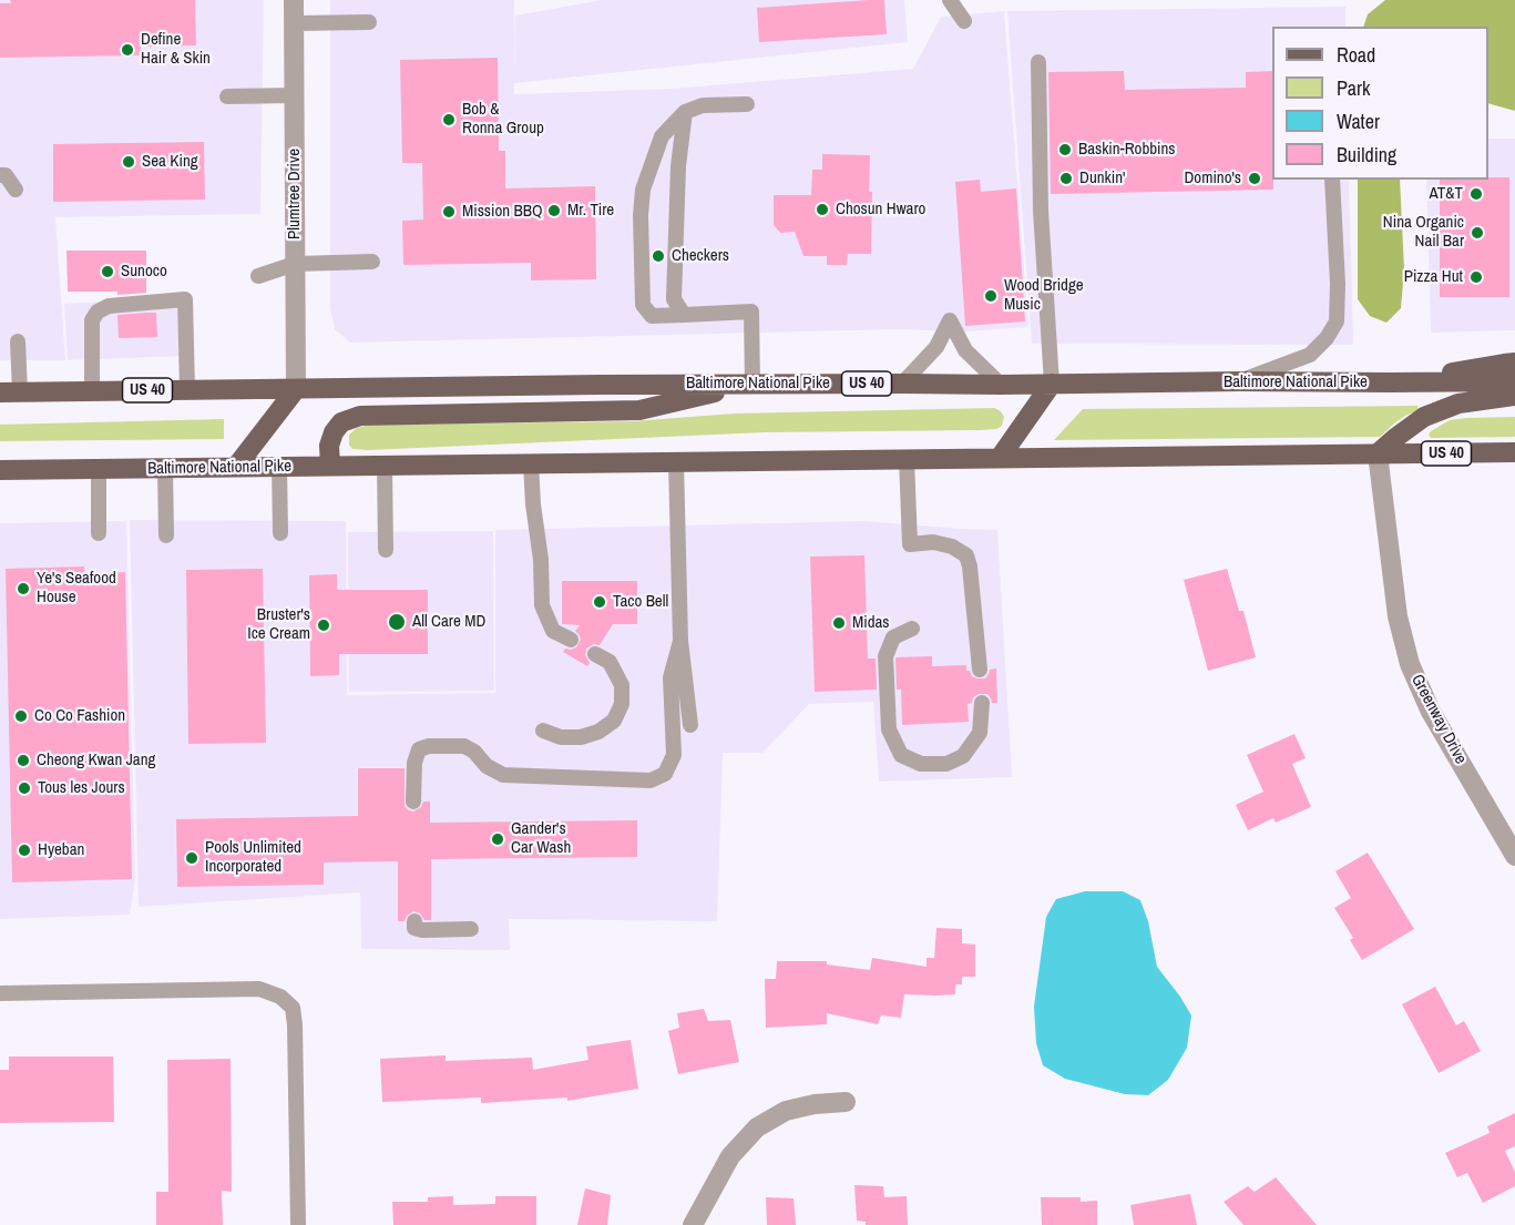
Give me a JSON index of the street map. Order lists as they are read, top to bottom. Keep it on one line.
{"streets":{"main road":["Baltimore National Pike","US 40"],"street":["Plumtree Drive","Greenway Drive"]},"crossings":[["Plumtree Drive","Baltimore National Pike"],["Baltimore National Pike","Greenway Drive"]],"places":["Define Hair & Skin","Bob & Ronna Group","Baskin-Robbins","Sea King","Dunkin'","Domino's","AT&T","Chosun Hwaro","Mr. Tire","Mission BBQ","Nina Organic Nail Bar","Checkers","Sunoco","Pizza Hut","Wood Bridge Music","Ye's Seafood House","Taco Bell","All Care MD","Midas","Bruster's Ice Cream","Co Co Fashion","Cheong Kwan Jang","Tous les Jours","Gander's Car Wash","Hyeban","Pools Unlimited Incorporated"],"legend":["Road","Park","Water","Building"]}
